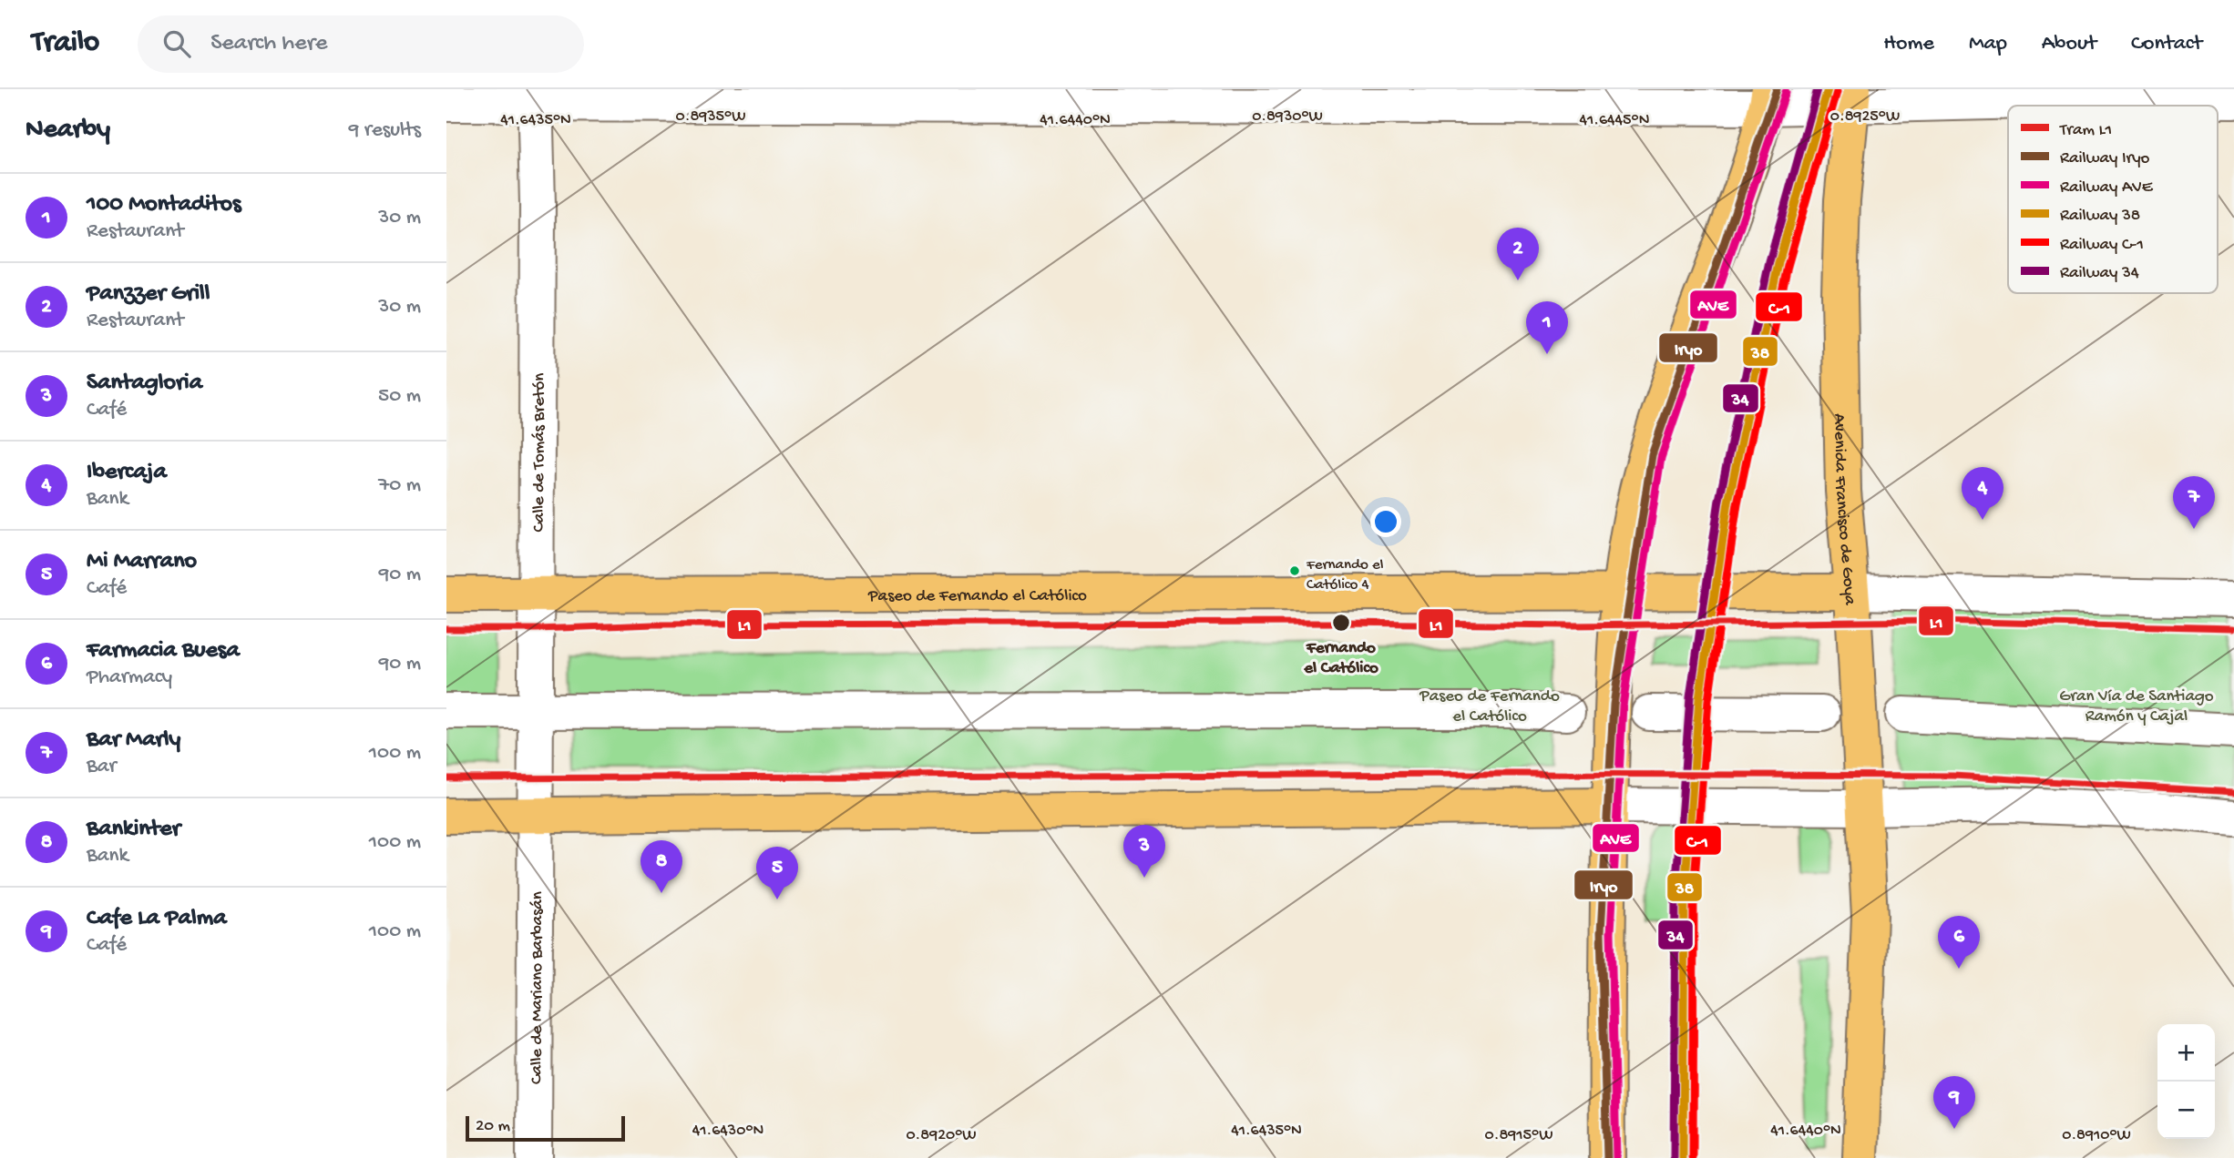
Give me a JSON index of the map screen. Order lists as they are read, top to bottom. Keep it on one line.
{"streets":{"main road":["Avenida Francisco de Goya","Paseo de Fernando el Católico"],"street":["Calle de Tomás Bretón","Calle de Mariano Barbasán"]},"crossings":[["Calle de Tomás Bretón","Paseo de Fernando el Católico"],["Calle de Tomás Bretón","Calle de Mariano Barbasán"],["Avenida Francisco de Goya","Paseo de Fernando el Católico"]],"parks":["Paseo de Fernando el Católico","Gran Vía de Santiago Ramón y Cajal"],"places":["Fernando el Católico 4","Fernando el Católico"],"lines":["rail line Iryo","rail line 38","rail line 34","rail line AVE","rail line C-1","tram line L1"],"legend":["Tram L1","Railway Iryo","Railway AVE","Railway 38","Railway C-1","Railway 34"],"scale_bar":"20 m","page":{"header":"Trailo","search":"Search here","nav":["Home","Map","About","Contact"],"heading":["Nearby","9 results"],"list":[{"mark":"1","name":"100 Montaditos","note":"Restaurant","value":"30 m"},{"mark":"2","name":"Panzzer Grill","note":"Restaurant","value":"30 m"},{"mark":"3","name":"Santagloria","note":"Café","value":"50 m"},{"mark":"4","name":"Ibercaja","note":"Bank","value":"70 m"},{"mark":"5","name":"Mi Marrano","note":"Café","value":"90 m"},{"mark":"6","name":"Farmacia Buesa","note":"Pharmacy","value":"90 m"},{"mark":"7","name":"Bar Marly","note":"Bar","value":"100 m"},{"mark":"8","name":"Bankinter","note":"Bank","value":"100 m"},{"mark":"9","name":"Cafe La Palma","note":"Café","value":"100 m"}],"pins":["2","1","4","7","3","8","5","6","9"],"map_buttons":["+","−"],"scale":"20 m"},"coordinates":["0.8935°W","0.8930°W","0.8925°W","41.6435°N","41.6440°N","41.6445°N","41.6430°N","0.8920°W","0.8915°W","0.8910°W"]}
